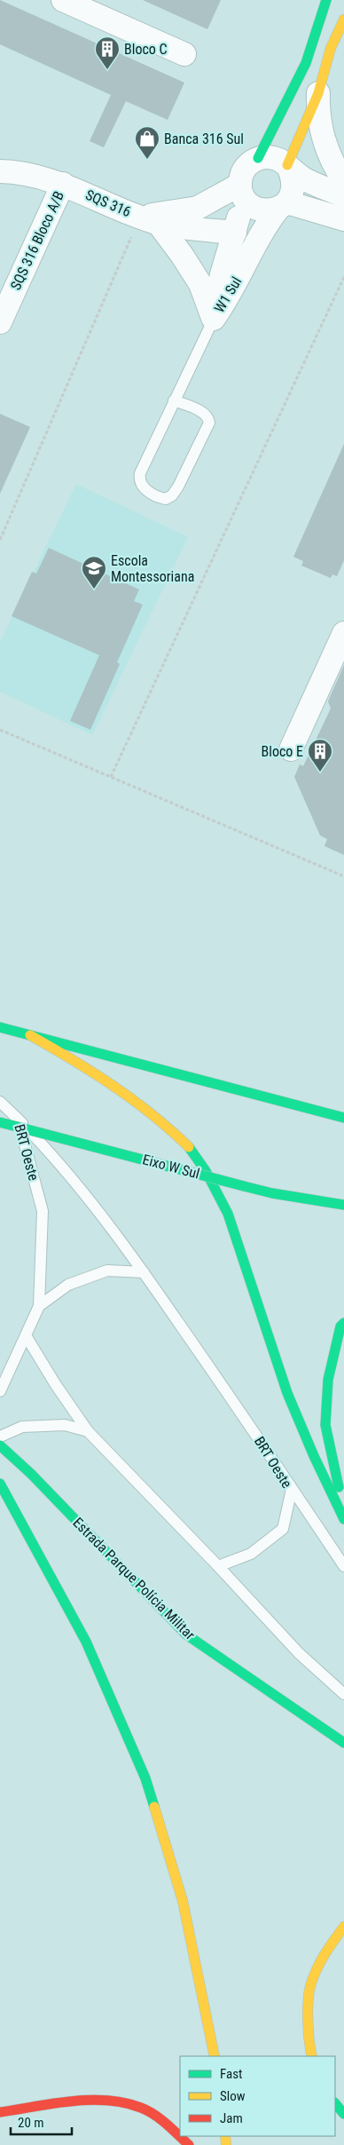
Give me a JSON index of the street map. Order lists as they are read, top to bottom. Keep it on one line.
{"streets":{"main road":["Eixo W Sul","Estrada Parque Polícia Militar"],"street":["SQS 316","SQS 316 Bloco A/B","W1 Sul"],"lane":["BRT Oeste"]},"crossings":[["SQS 316","SQS 316 Bloco A/B"],["SQS 316","W1 Sul"]],"places":{"building":["Bloco C","Bloco E"],"shop":["Banca 316 Sul"],"school or university":["Escola Montessoriana"]},"legend":["Fast","Slow","Jam"],"scale_bar":"20 m"}
